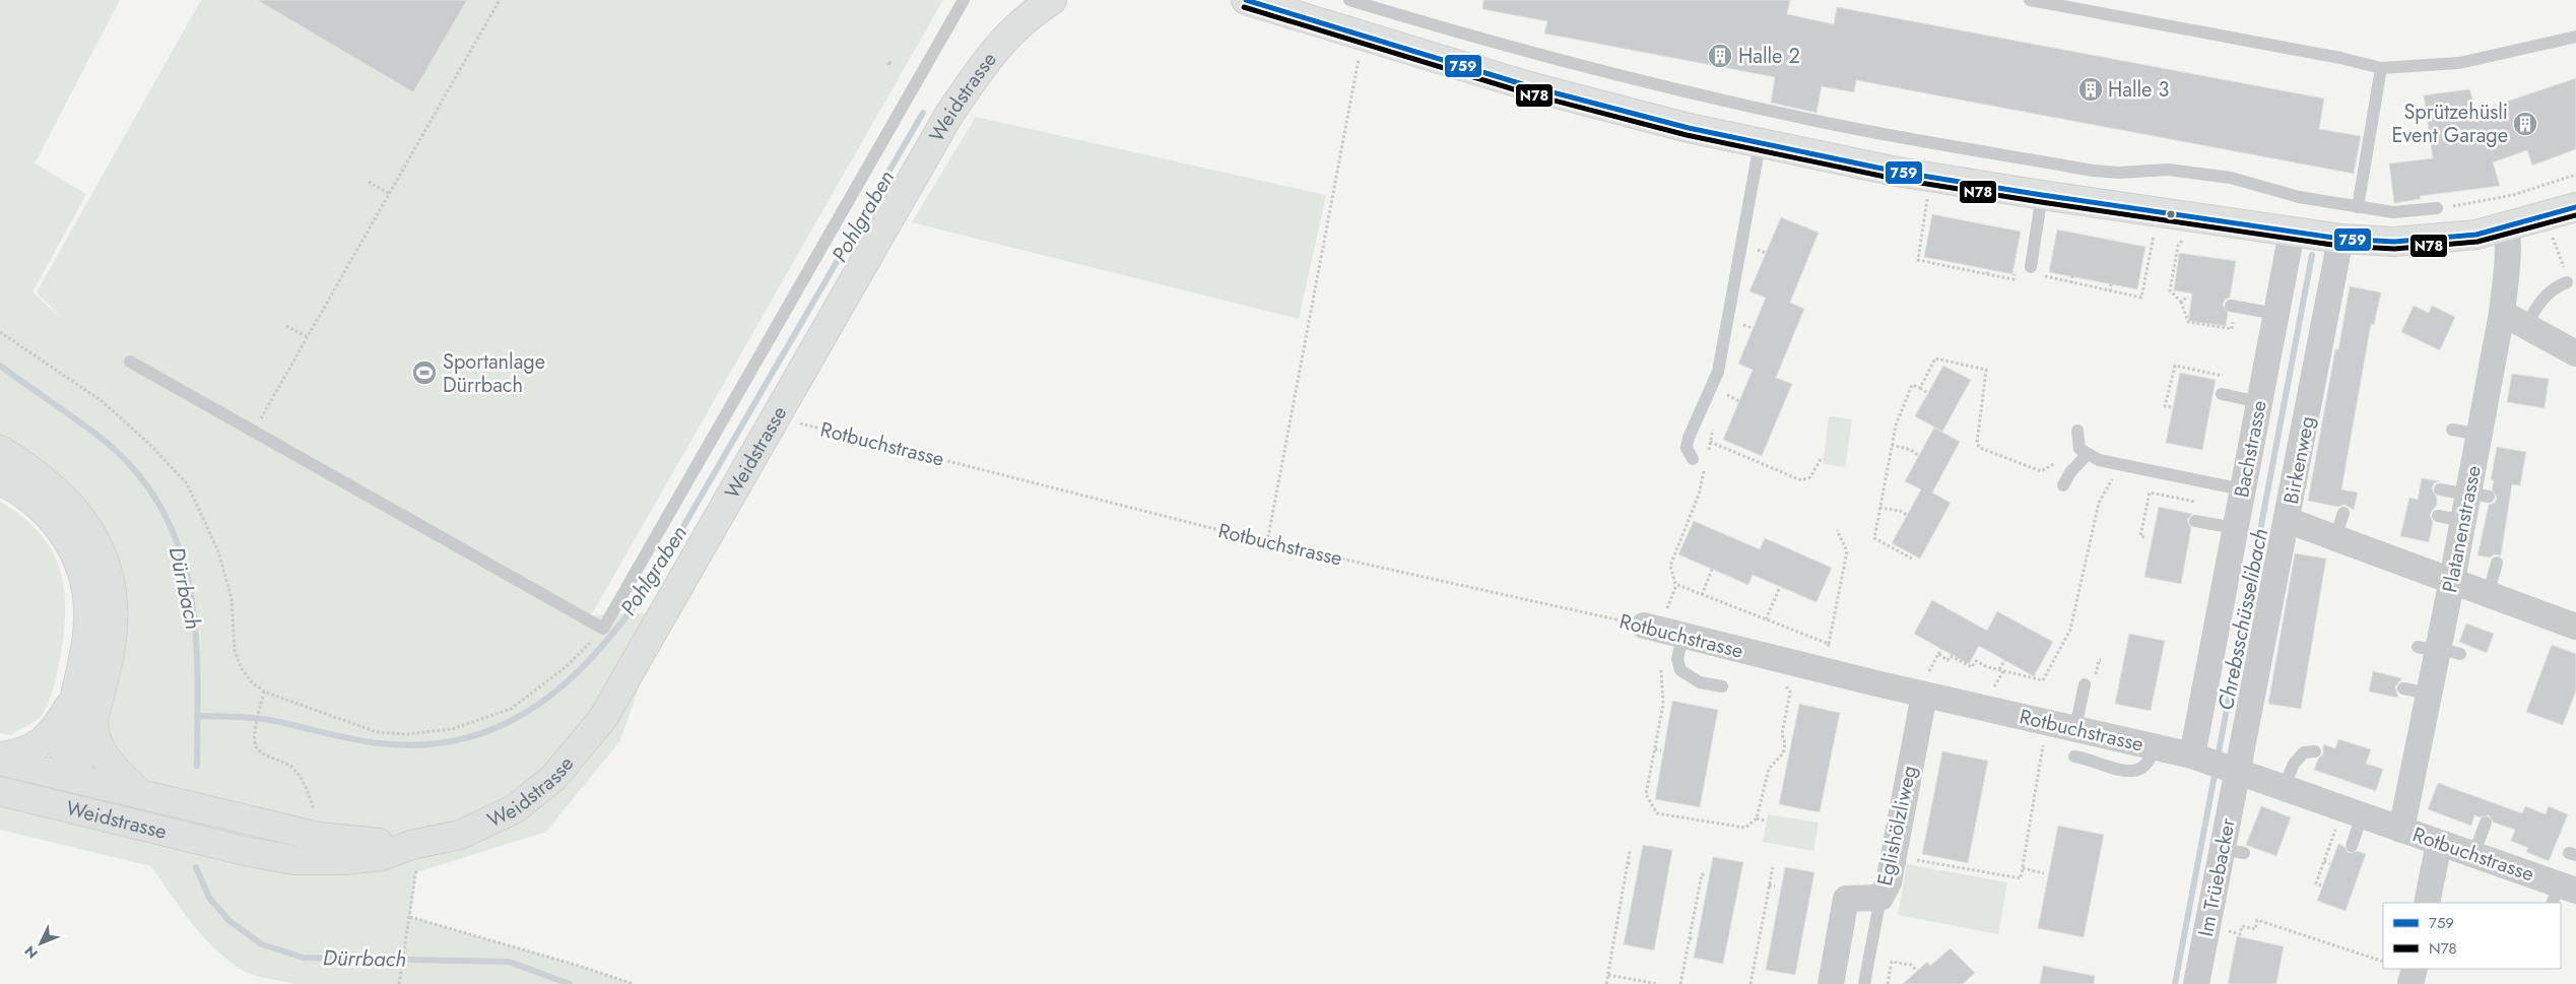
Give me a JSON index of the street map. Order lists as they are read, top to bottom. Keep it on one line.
{"streets":{"main road":["Weidstrasse"],"street":["Rotbuchstrasse","Bachstrasse","Birkenweg","Platanenstrasse","Eglishölzliweg","Im Trüebacker"]},"crossings":[["Weidstrasse","Rotbuchstrasse"],["Rotbuchstrasse","Bachstrasse"],["Rotbuchstrasse","Birkenweg"],["Rotbuchstrasse","Platanenstrasse"],["Rotbuchstrasse","Eglishölzliweg"],["Rotbuchstrasse","Im Trüebacker"],["Birkenweg","Im Trüebacker"]],"water":["Pohlgraben","Dürrbach","Chrebsschüsselibach"],"places":{"building":["Halle 2","Halle 3","Sprützehüsli Event Garage"],"sports":["Sportanlage Dürrbach"]},"lines":["transit line 759","transit line N78"],"legend":["759","N78"],"north":"bottom left"}
